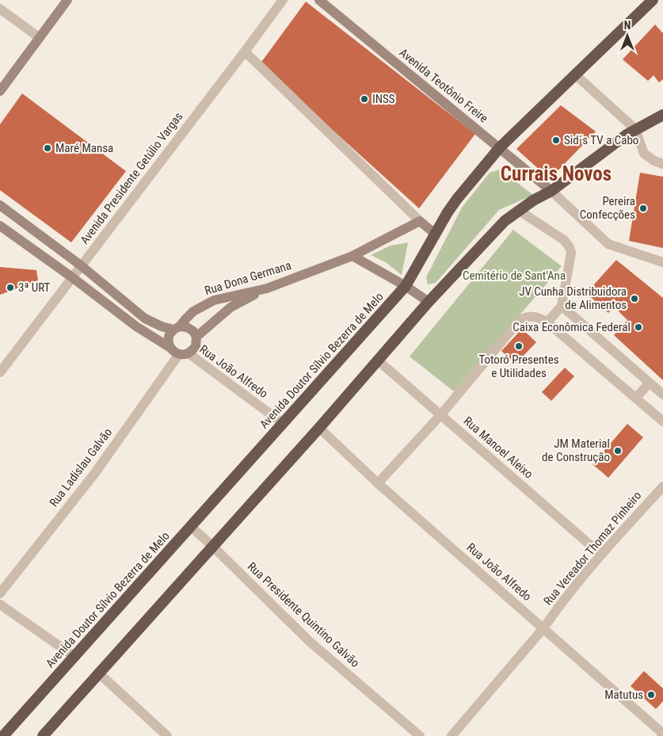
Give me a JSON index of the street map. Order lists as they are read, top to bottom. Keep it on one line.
{"streets":{"highway":["Avenida Doutor Sílvio Bezerra de Melo"],"main road":["Avenida Teotônio Freire","Rua Dona Germana"],"street":["Avenida Presidente Getúlio Vargas","Rua João Alfredo","Rua Manoel Aleixo","Rua Ladislau Galvão","Rua Vereador Thomaz Pinheiro","Rua Presidente Quintino Galvão"]},"crossings":[["Avenida Teotônio Freire","Avenida Doutor Sílvio Bezerra de Melo"],["Rua Dona Germana","Rua João Alfredo"],["Rua Dona Germana","Rua Ladislau Galvão"],["Avenida Doutor Sílvio Bezerra de Melo","Rua João Alfredo"],["Avenida Doutor Sílvio Bezerra de Melo","Rua Presidente Quintino Galvão"],["Rua João Alfredo","Rua Ladislau Galvão"],["Rua João Alfredo","Rua Vereador Thomaz Pinheiro"],["Rua Manoel Aleixo","Rua Vereador Thomaz Pinheiro"]],"districts":["Currais Novos"],"parks":["Cemitério de Sant'Ana"],"places":["INSS","Sid´s TV a Cabo","Maré Mansa","Pereira Confecções","3ª URT","JV Cunha Distribuidora de Alimentos","Caixa Econômica Federal","Totoró Presentes e Utilidades","JM Material de Construção","Matutus"],"north":"top"}
